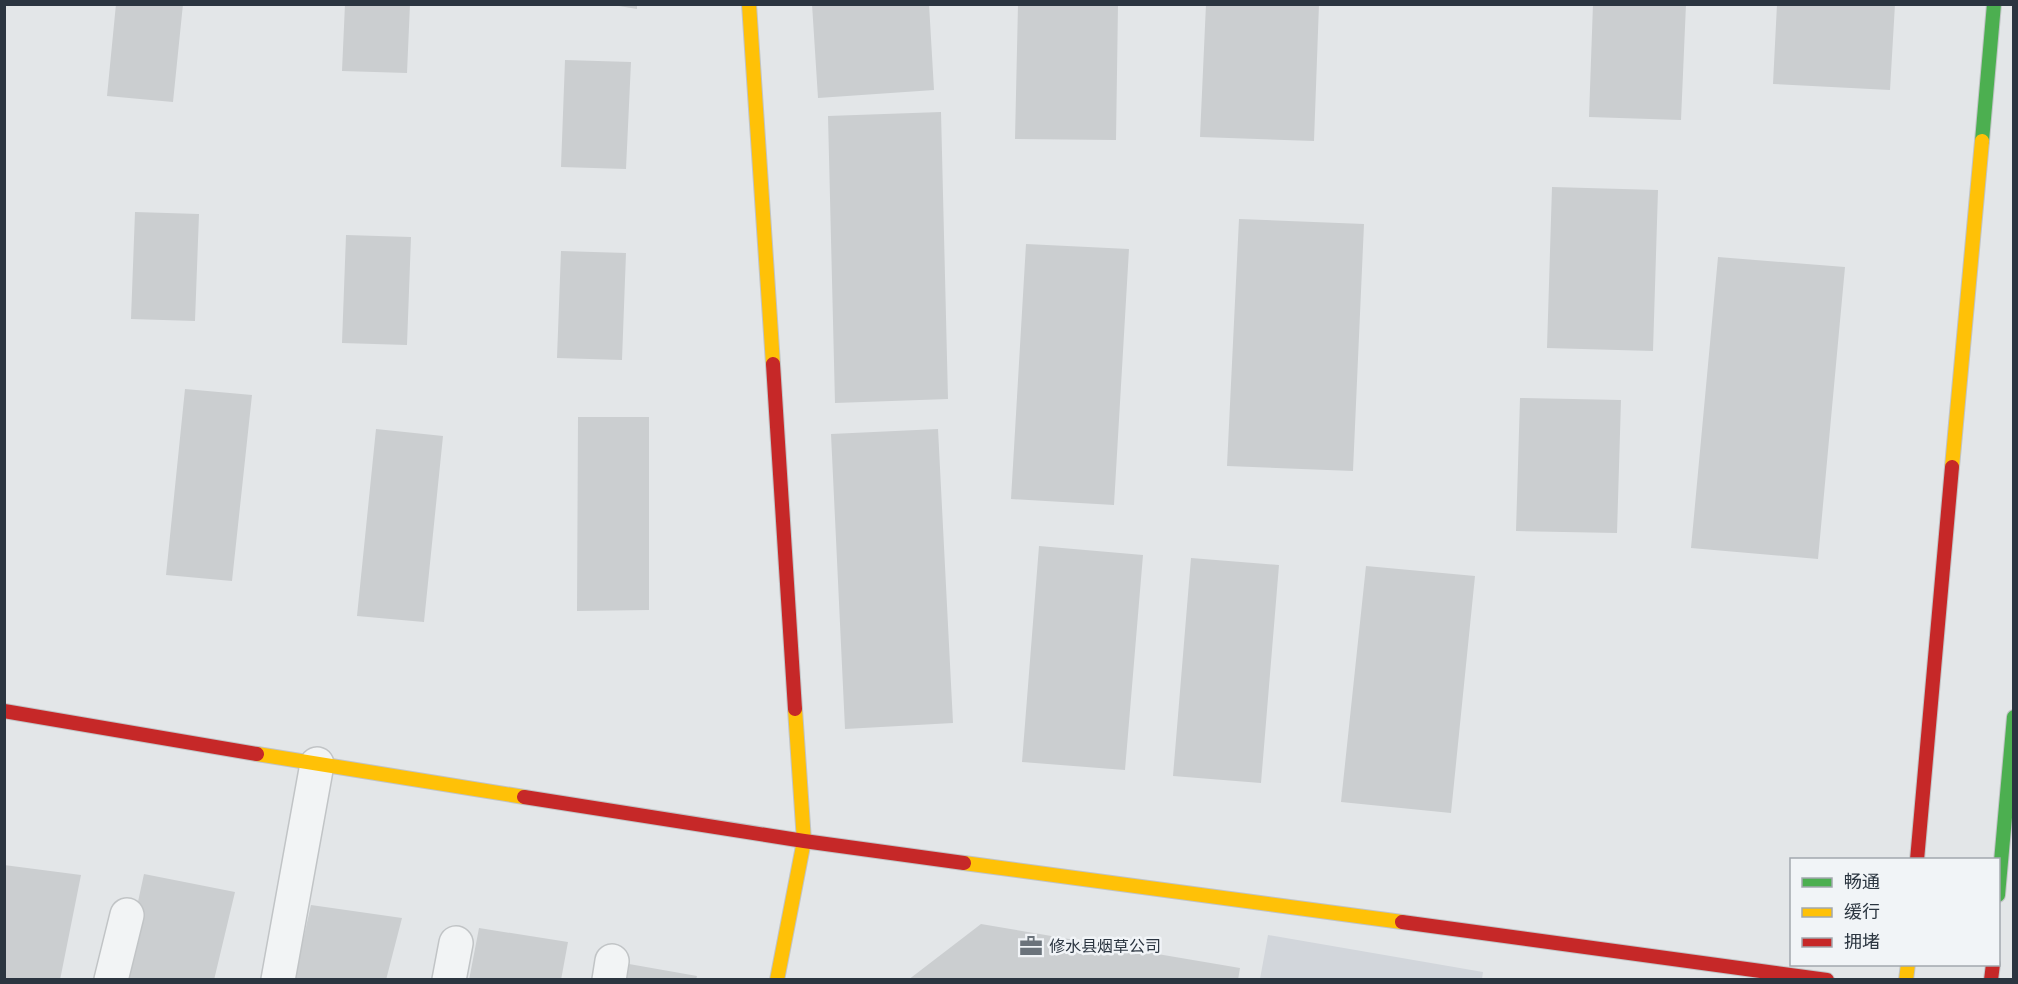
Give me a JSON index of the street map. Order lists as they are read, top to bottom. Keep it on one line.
{"places":{"office":["修水县烟草公司"]},"legend":["畅通","缓行","拥堵"]}
